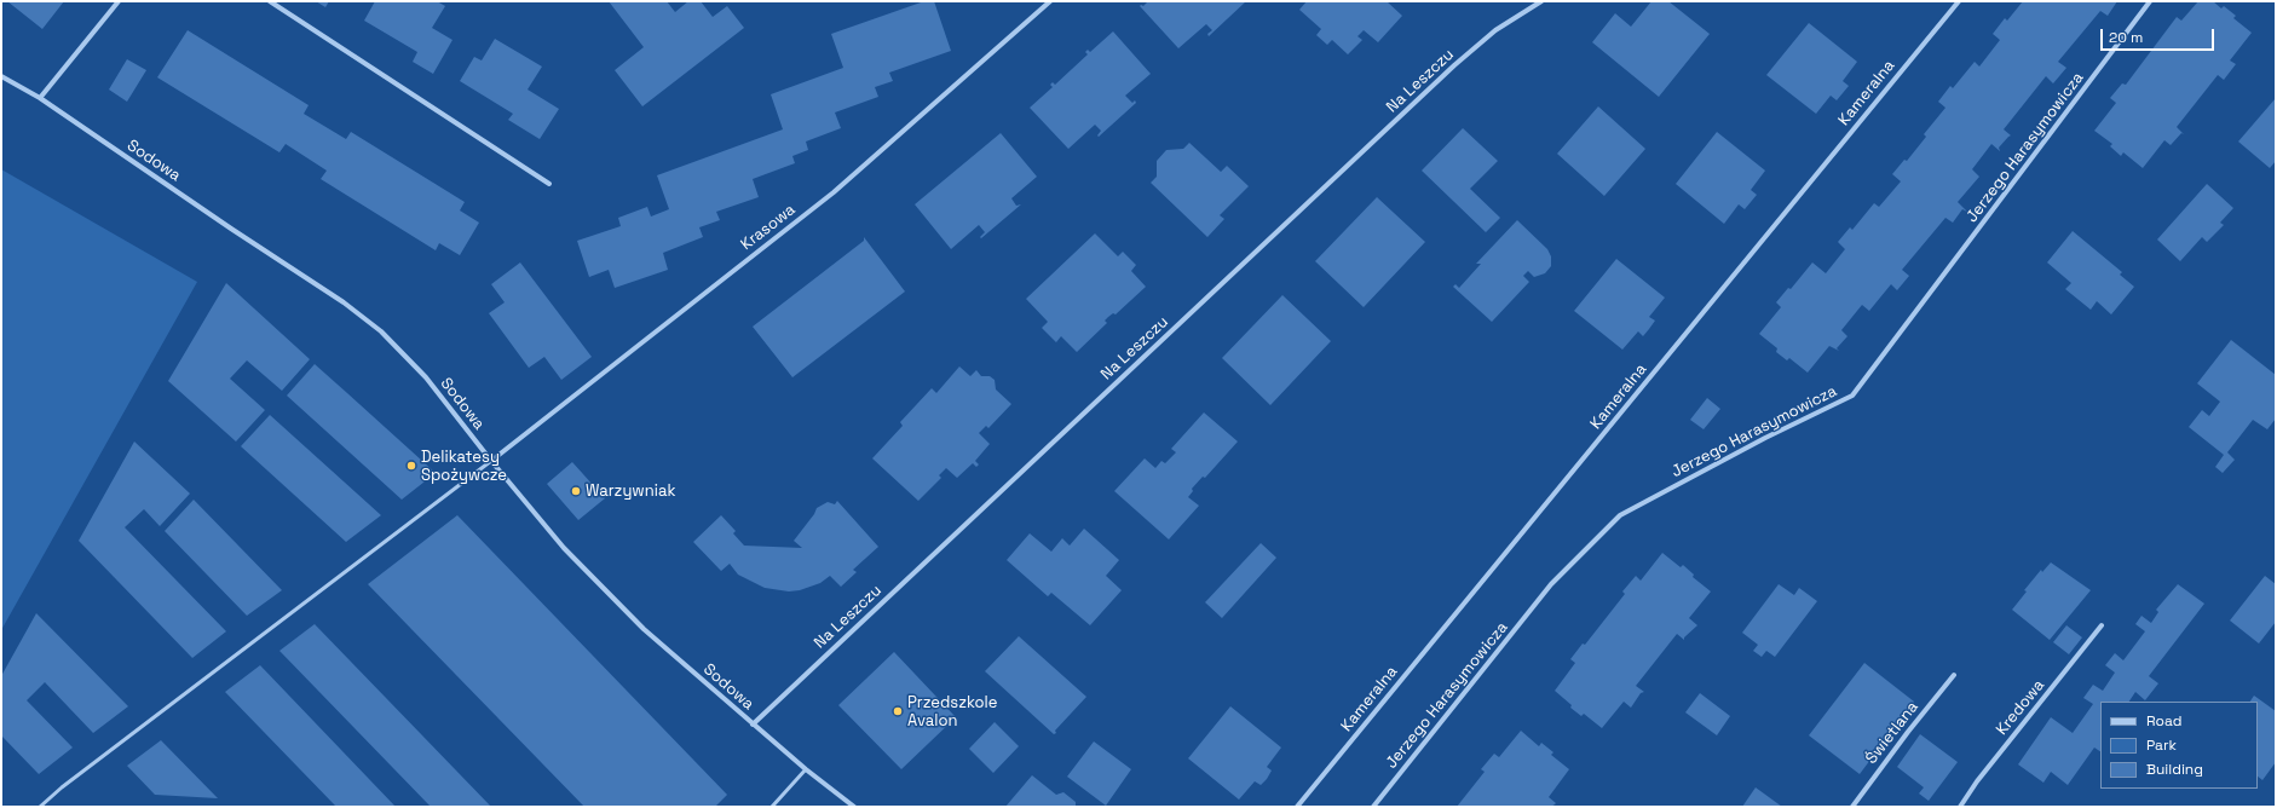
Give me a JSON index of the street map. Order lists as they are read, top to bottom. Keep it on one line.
{"streets":{"street":["Na Leszczu","Kameralna","Jerzego Harasymowicza","Sodowa","Krasowa","Kredowa","Świetlana"]},"crossings":[["Na Leszczu","Sodowa"],["Sodowa","Krasowa"]],"places":["Delikatesy Spożywcze","Warzywniak","Przedszkole Avalon"],"legend":["Road","Park","Building"],"scale_bar":"20 m"}
